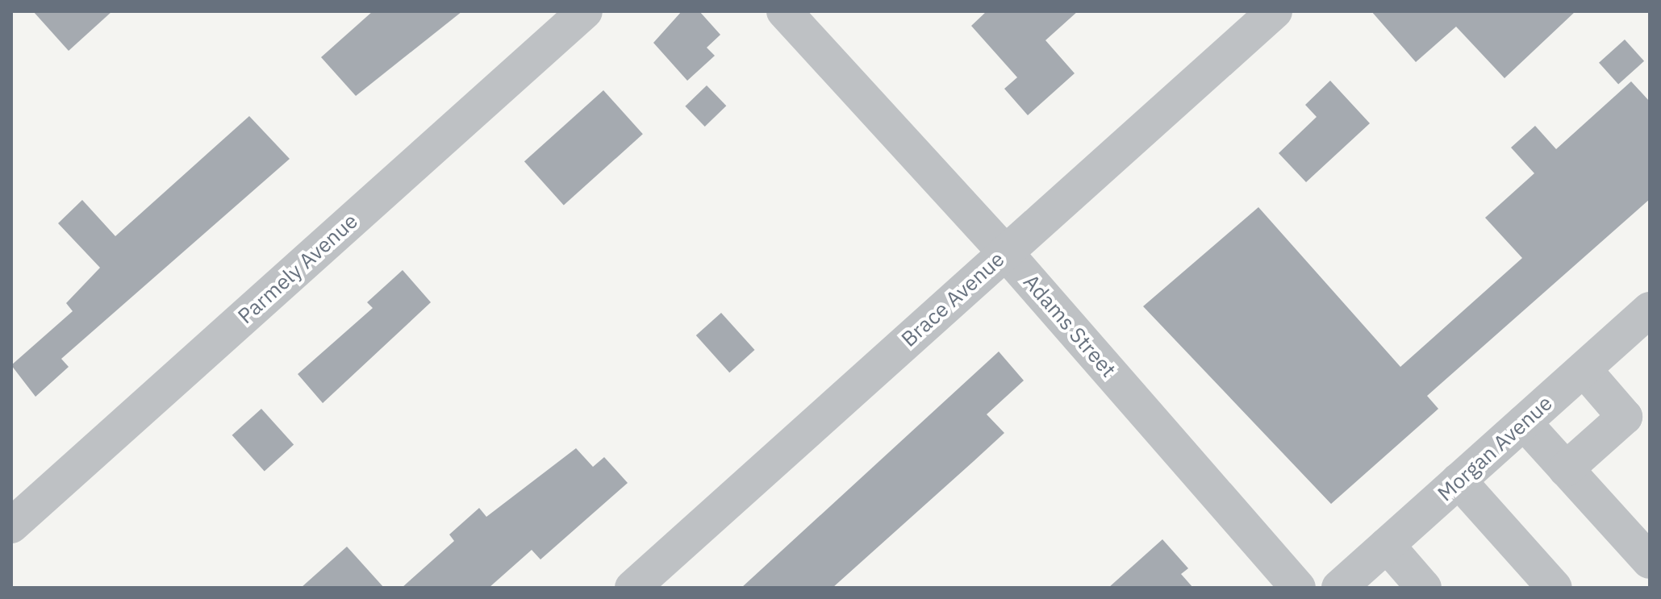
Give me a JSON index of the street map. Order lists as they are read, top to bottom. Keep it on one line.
{"streets":{"street":["Parmely Avenue","Brace Avenue","Adams Street","Morgan Avenue"]},"crossings":[["Brace Avenue","Adams Street"]]}
